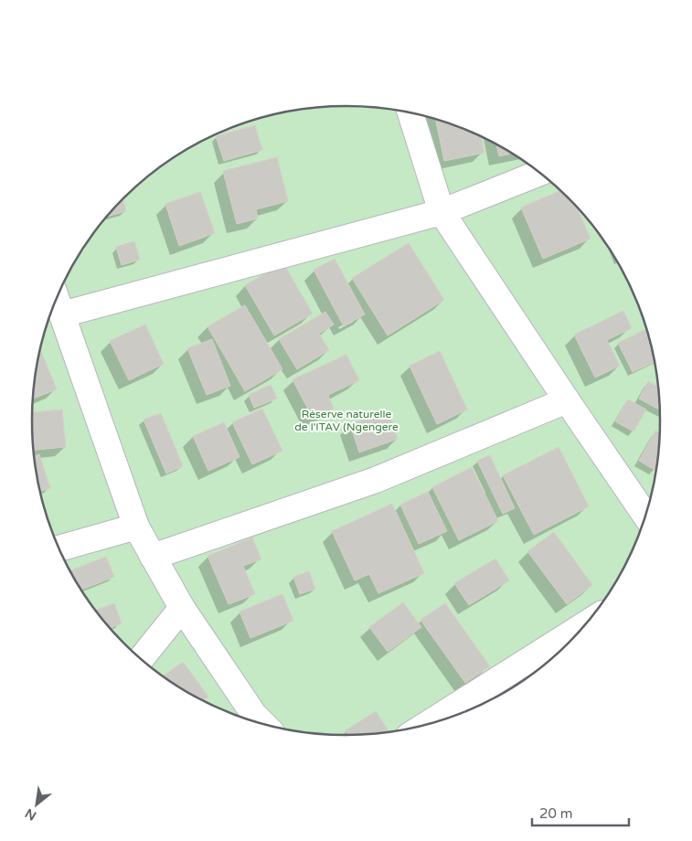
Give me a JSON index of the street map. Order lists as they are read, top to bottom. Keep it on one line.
{"parks":["Réserve naturelle de l'ITAV (Ngengere"],"scale_bar":"20 m","north":"bottom left"}
